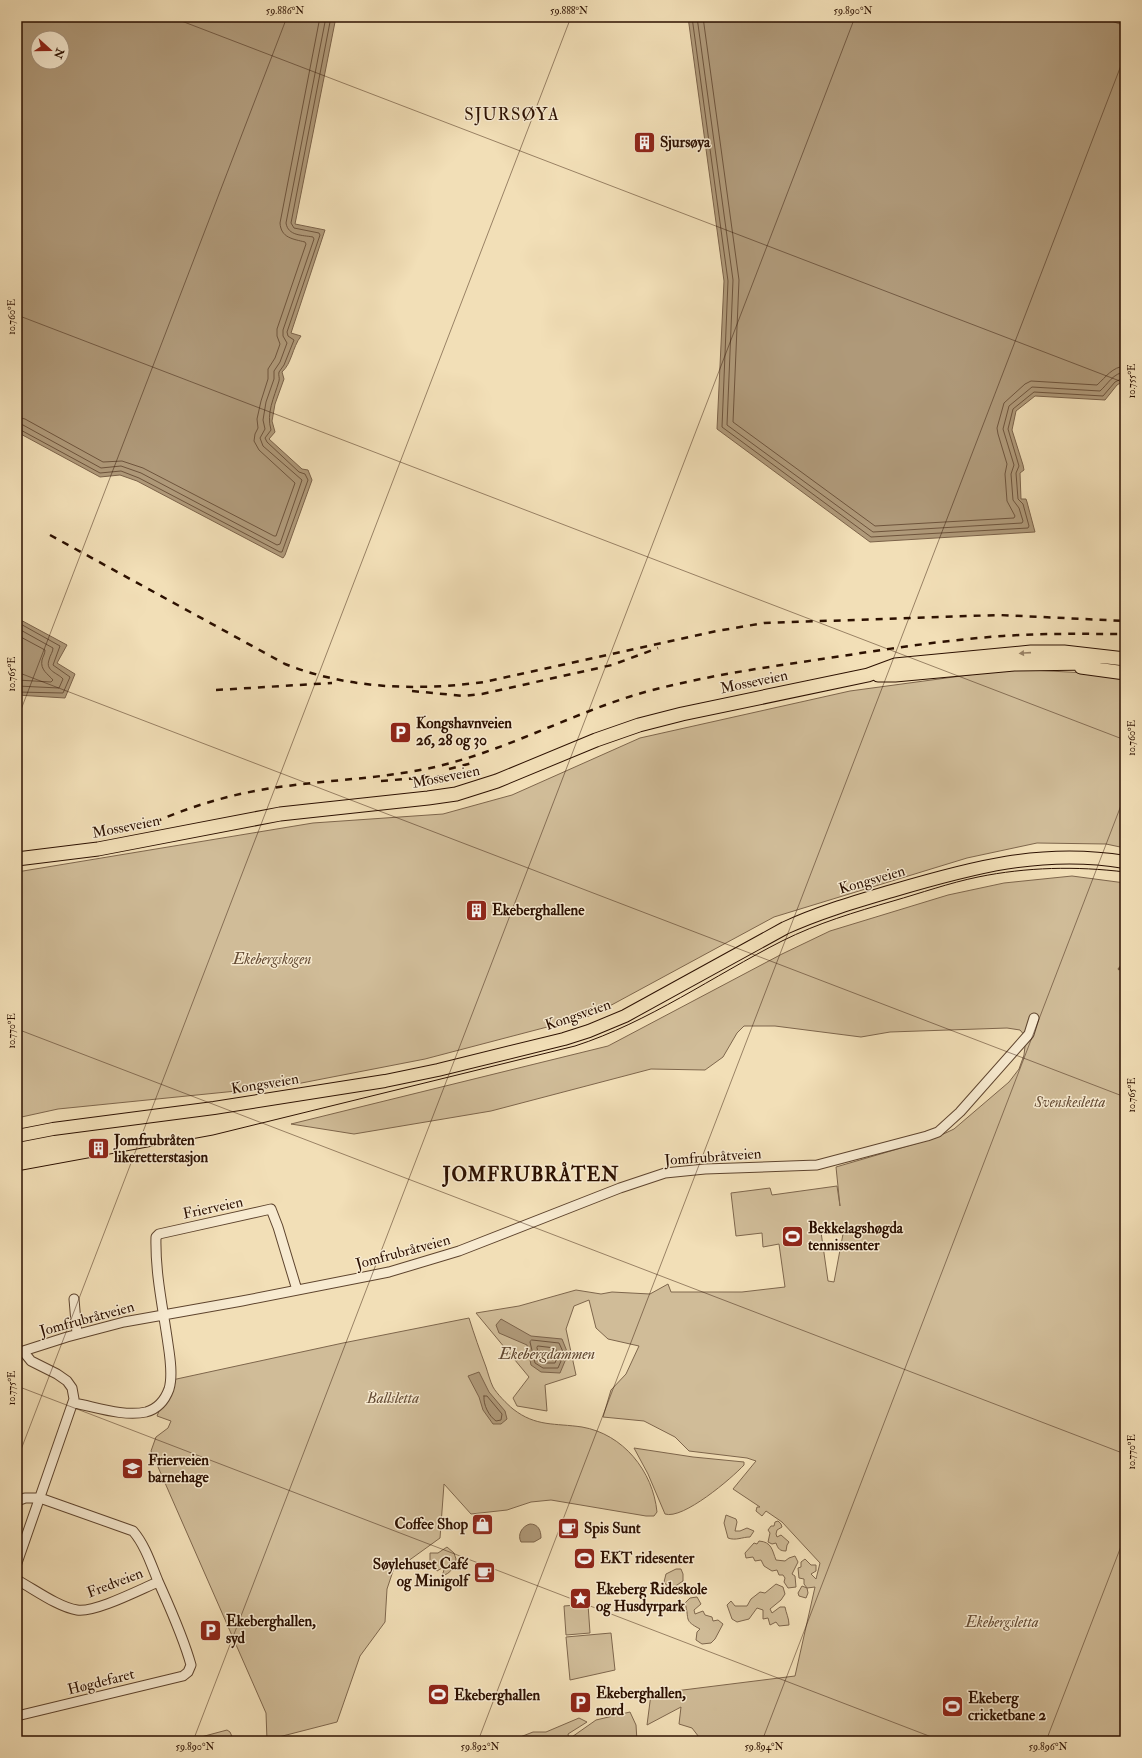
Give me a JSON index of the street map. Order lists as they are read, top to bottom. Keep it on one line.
{"streets":{"highway":["Mosseveien"],"main road":["Kongsveien"],"street":["Jomfrubråtveien","Frierveien","Fredveien","Høgdefaret"]},"crossings":[["Jomfrubråtveien","Frierveien"],["Fredveien","Høgdefaret"]],"districts":["SJURSØYA","JOMFRUBRÅTEN"],"water":["Ekebergdammen"],"parks":["Ekebergskogen","Svenskesletta","Ballsletta","Ekebergsletta"],"places":{"building":["Sjursøya","Ekeberghallene","Jomfrubråten likeretterstasjon"],"parking":["Kongshavnveien 26, 28 og 30","Ekeberghallen, syd","Ekeberghallen, nord"],"sports":["Bekkelagshøgda tennissenter","EKT ridesenter","Ekeberghallen","Ekeberg cricketbane 2"],"school or university":["Frierveien barnehage"],"shop":["Coffee Shop"],"cafe":["Spis Sunt","Søylehuset Café og Minigolf"],"place":["Ekeberg Rideskole og Husdyrpark"]},"north":"right","coordinates":["59.886°N","59.888°N","59.890°N","10.760°E","10.755°E","10.765°E","10.770°E","10.775°E","59.892°N","59.894°N","59.896°N"]}
